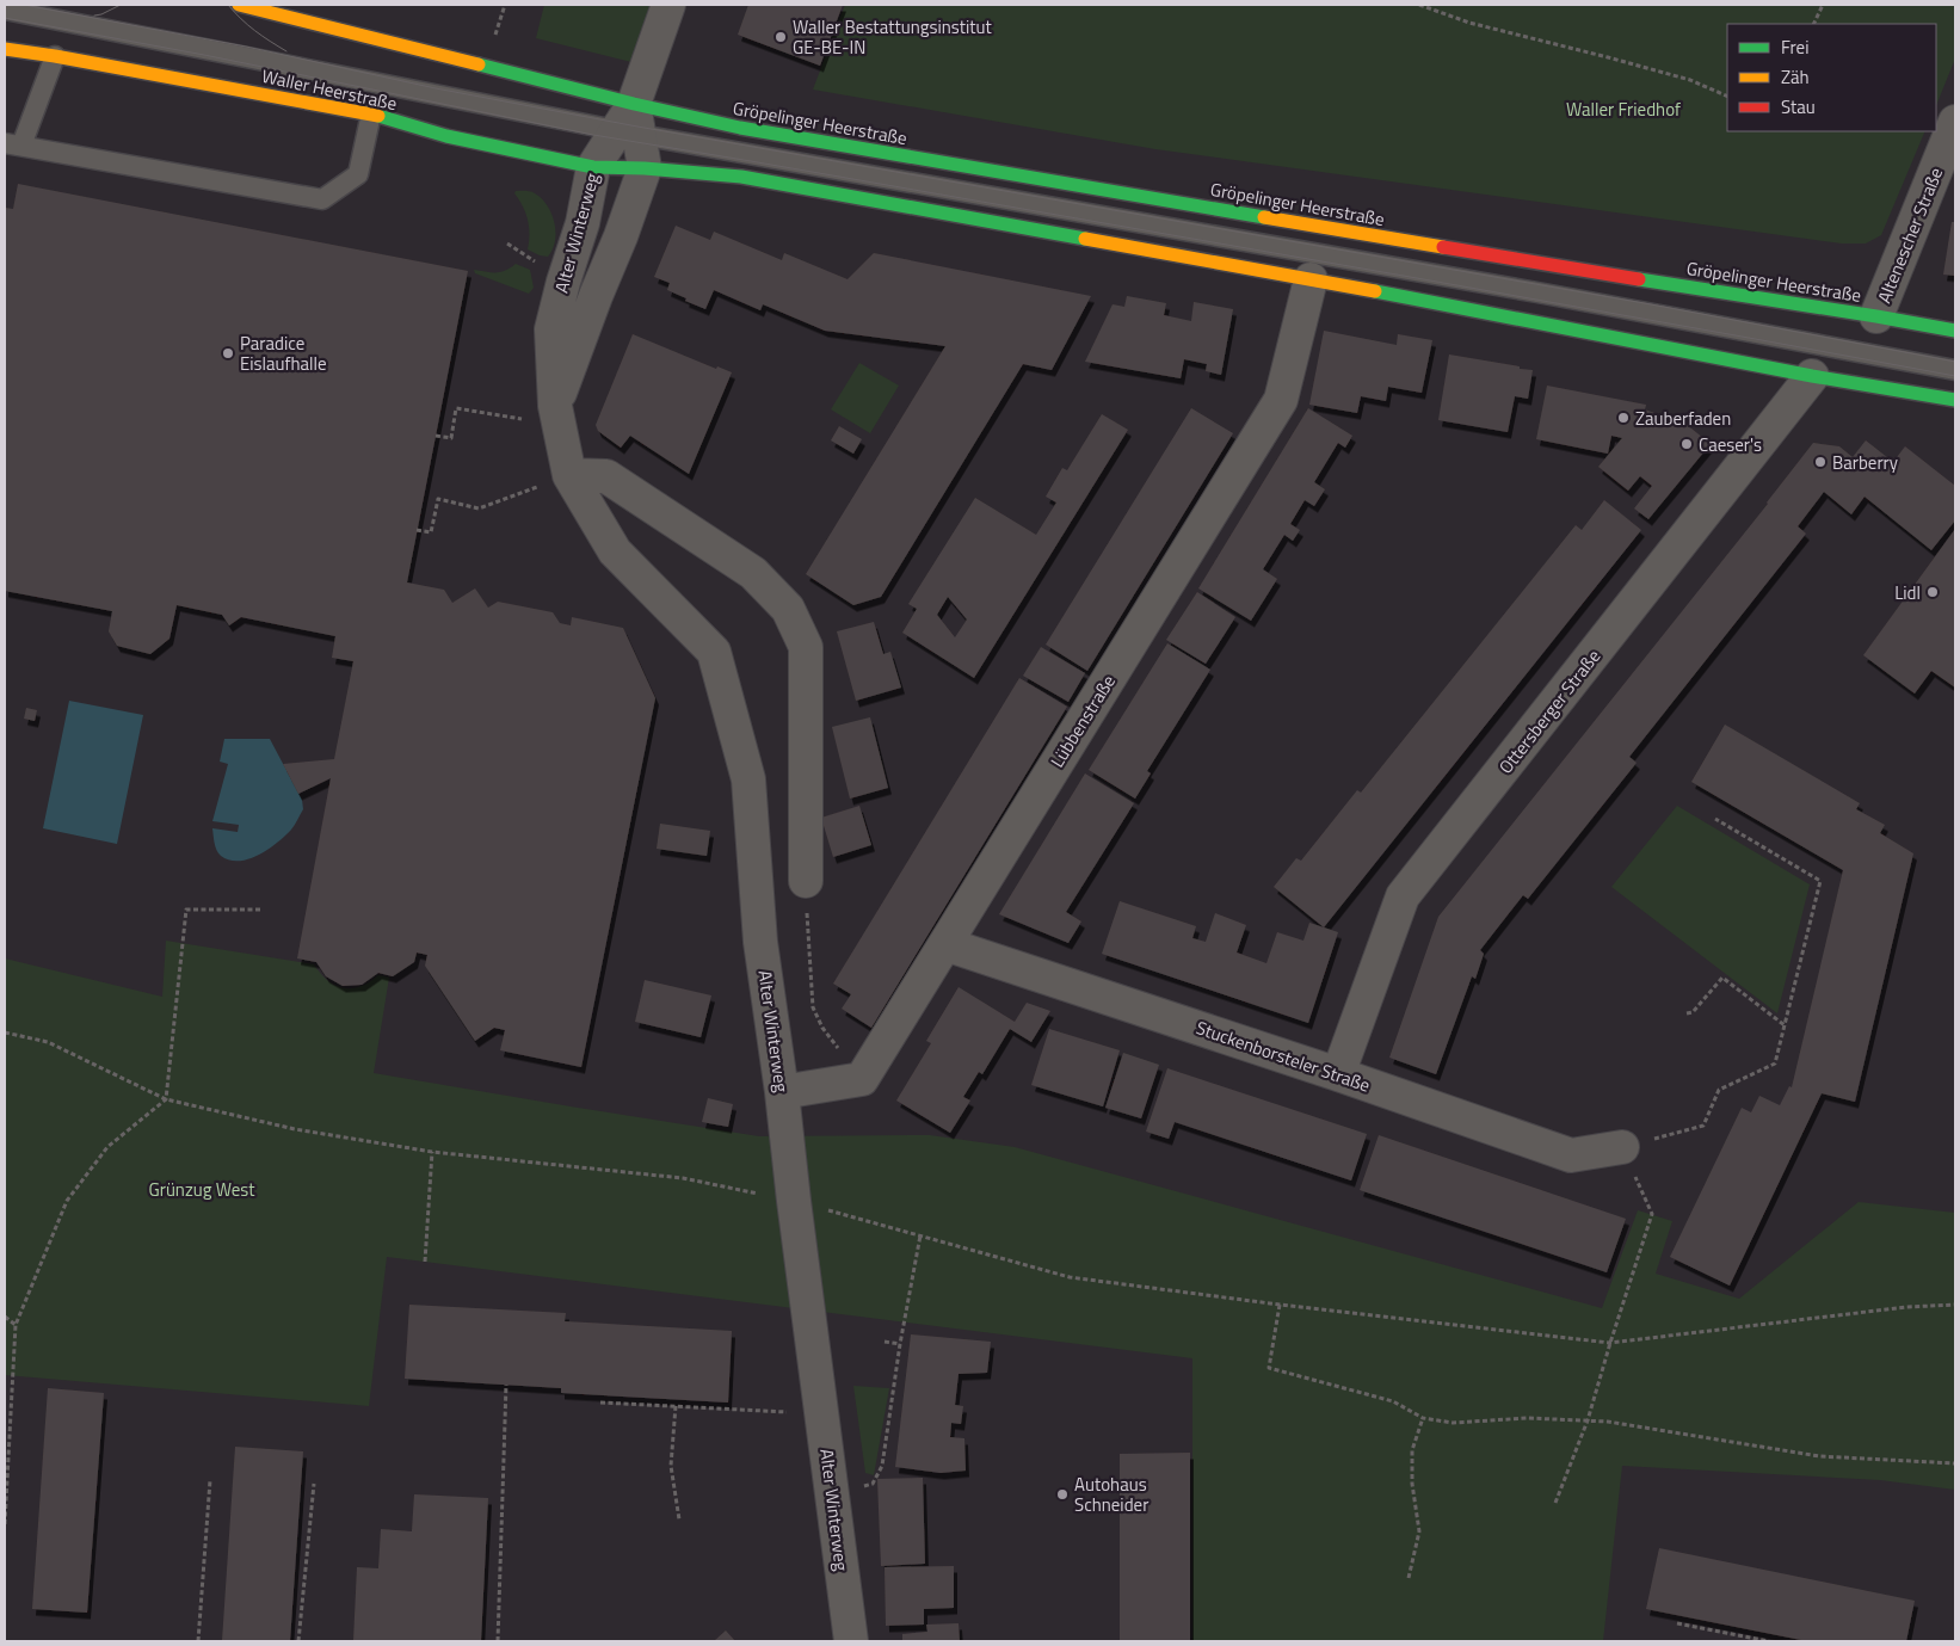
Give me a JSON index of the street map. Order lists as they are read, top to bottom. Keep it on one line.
{"streets":{"main road":["Waller Heerstraße","Gröpelinger Heerstraße"],"street":["Alter Winterweg","Altenescher Straße","Ottersberger Straße","Lübbenstraße","Stuckenborsteler Straße"]},"crossings":[["Waller Heerstraße","Alter Winterweg"],["Gröpelinger Heerstraße","Alter Winterweg"],["Gröpelinger Heerstraße","Altenescher Straße"],["Ottersberger Straße","Stuckenborsteler Straße"],["Lübbenstraße","Stuckenborsteler Straße"]],"parks":["Waller Friedhof","Grünzug West"],"places":["Waller Bestattungsinstitut GE-BE-IN","Paradice Eislaufhalle","Zauberfaden","Caeser's","Barberry","Lidl","Autohaus Schneider"],"legend":["Frei","Zäh","Stau"]}
